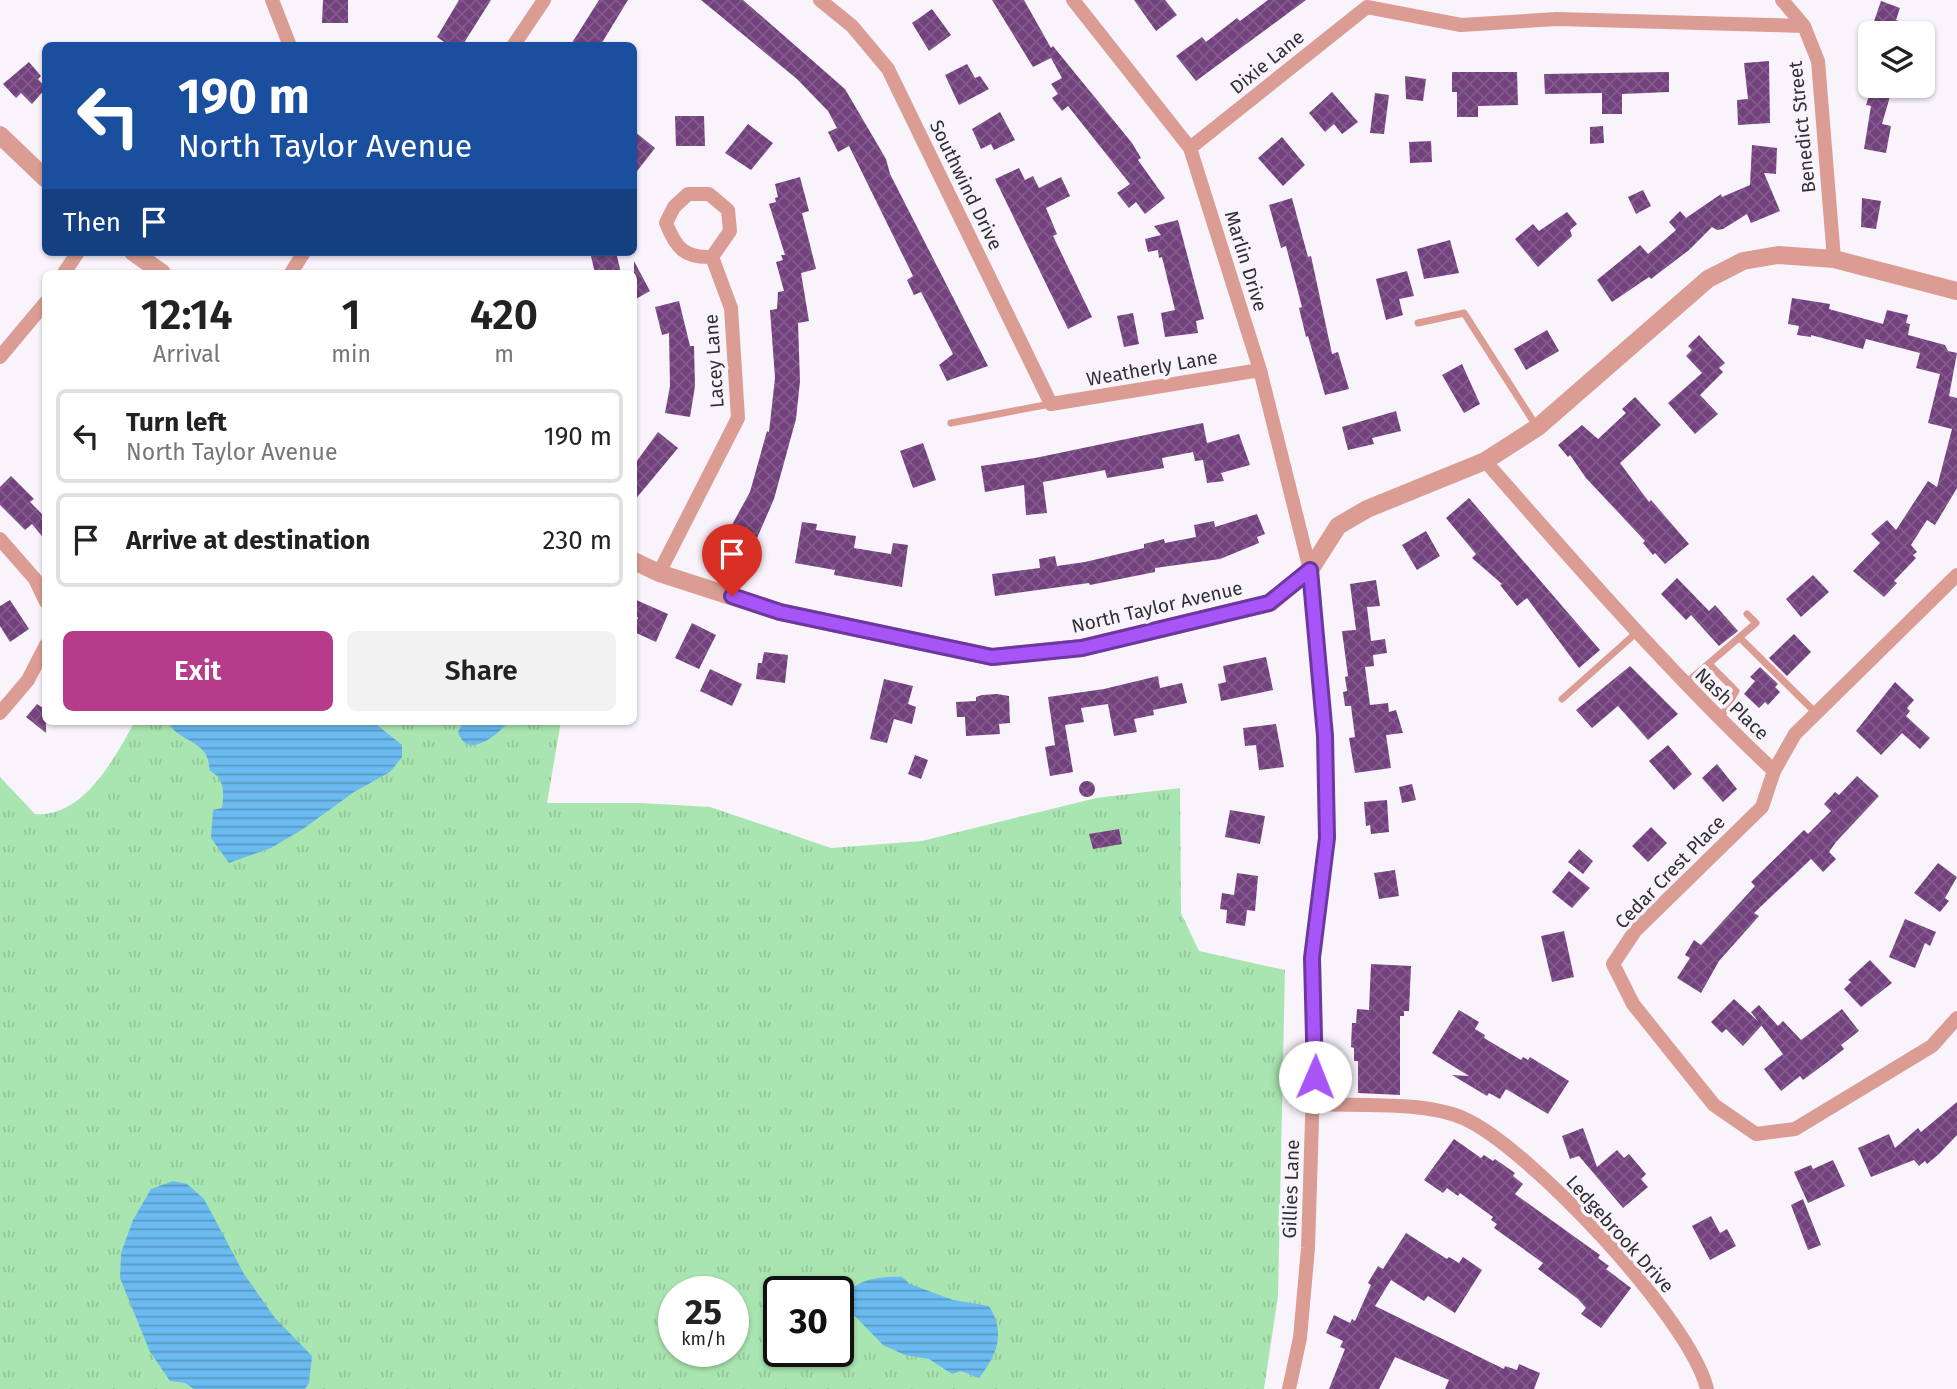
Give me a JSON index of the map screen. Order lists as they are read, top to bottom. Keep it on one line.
{"streets":{"street":["Dixie Lane","Benedict Street","Southwind Drive","Marlin Drive","Lacey Lane","Weatherly Lane","North Taylor Avenue","Nash Place","Cedar Crest Place","Gillies Lane","Ledgebrook Drive"]},"crossings":[["Dixie Lane","Marlin Drive"],["Benedict Street","North Taylor Avenue"],["Southwind Drive","Weatherly Lane"],["Marlin Drive","Weatherly Lane"],["Marlin Drive","North Taylor Avenue"],["Marlin Drive","Gillies Lane"],["Lacey Lane","North Taylor Avenue"],["North Taylor Avenue","Nash Place"],["North Taylor Avenue","Gillies Lane"],["Nash Place","Cedar Crest Place"],["Gillies Lane","Ledgebrook Drive"]],"page":{"turn":["190 m","North Taylor Avenue"],"then":"Then","eta":["12:14","Arrival","1","min","420","m"],"list":[{"name":"Turn left","note":"North Taylor Avenue","value":"190 m"},{"name":"Arrive at destination","value":"230 m"}],"buttons":["Exit","Share"],"speed":"25 km/h","limit":"30"}}
